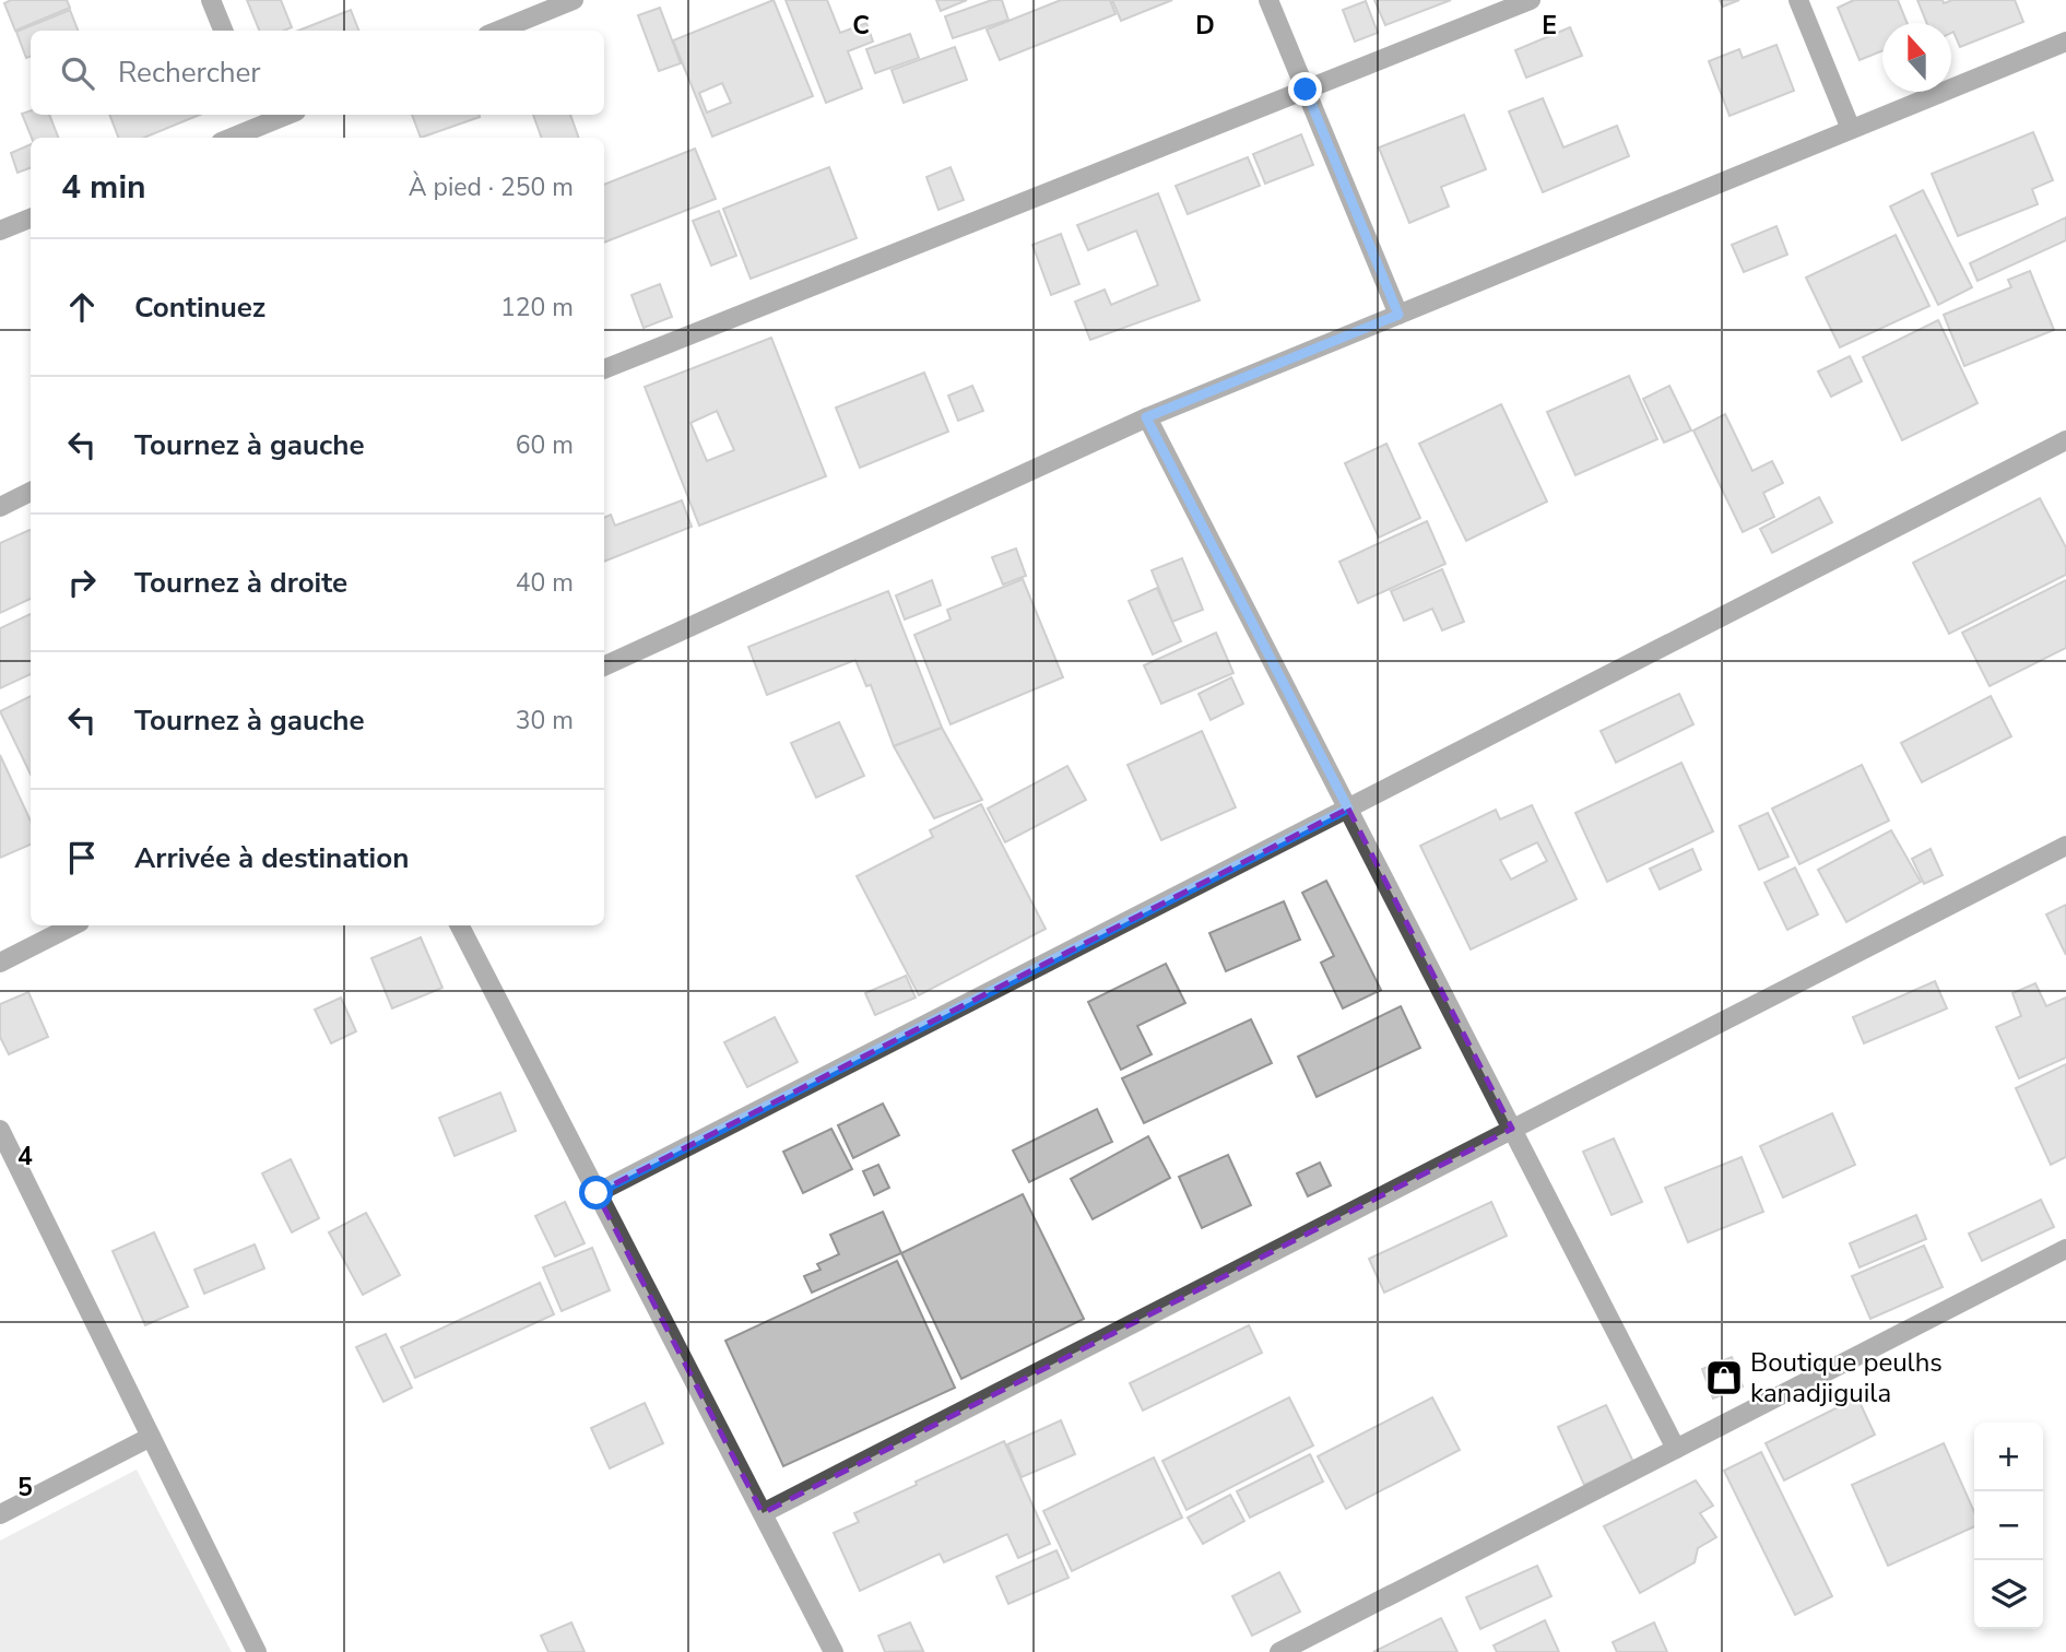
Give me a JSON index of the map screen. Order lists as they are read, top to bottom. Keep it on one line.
{"places":{"shop":["Boutique peulhs kanadjiguila"]},"north":"top","page":{"search":"Rechercher","heading":["4 min","À pied · 250 m"],"list":[["Continuez","120 m"],["Tournez à gauche","60 m"],["Tournez à droite","40 m"],["Tournez à gauche","30 m"],"Arrivée à destination"],"map_buttons":["+","−"]},"grid":{"columns":["C","D","E"],"rows":["4","5"]}}
